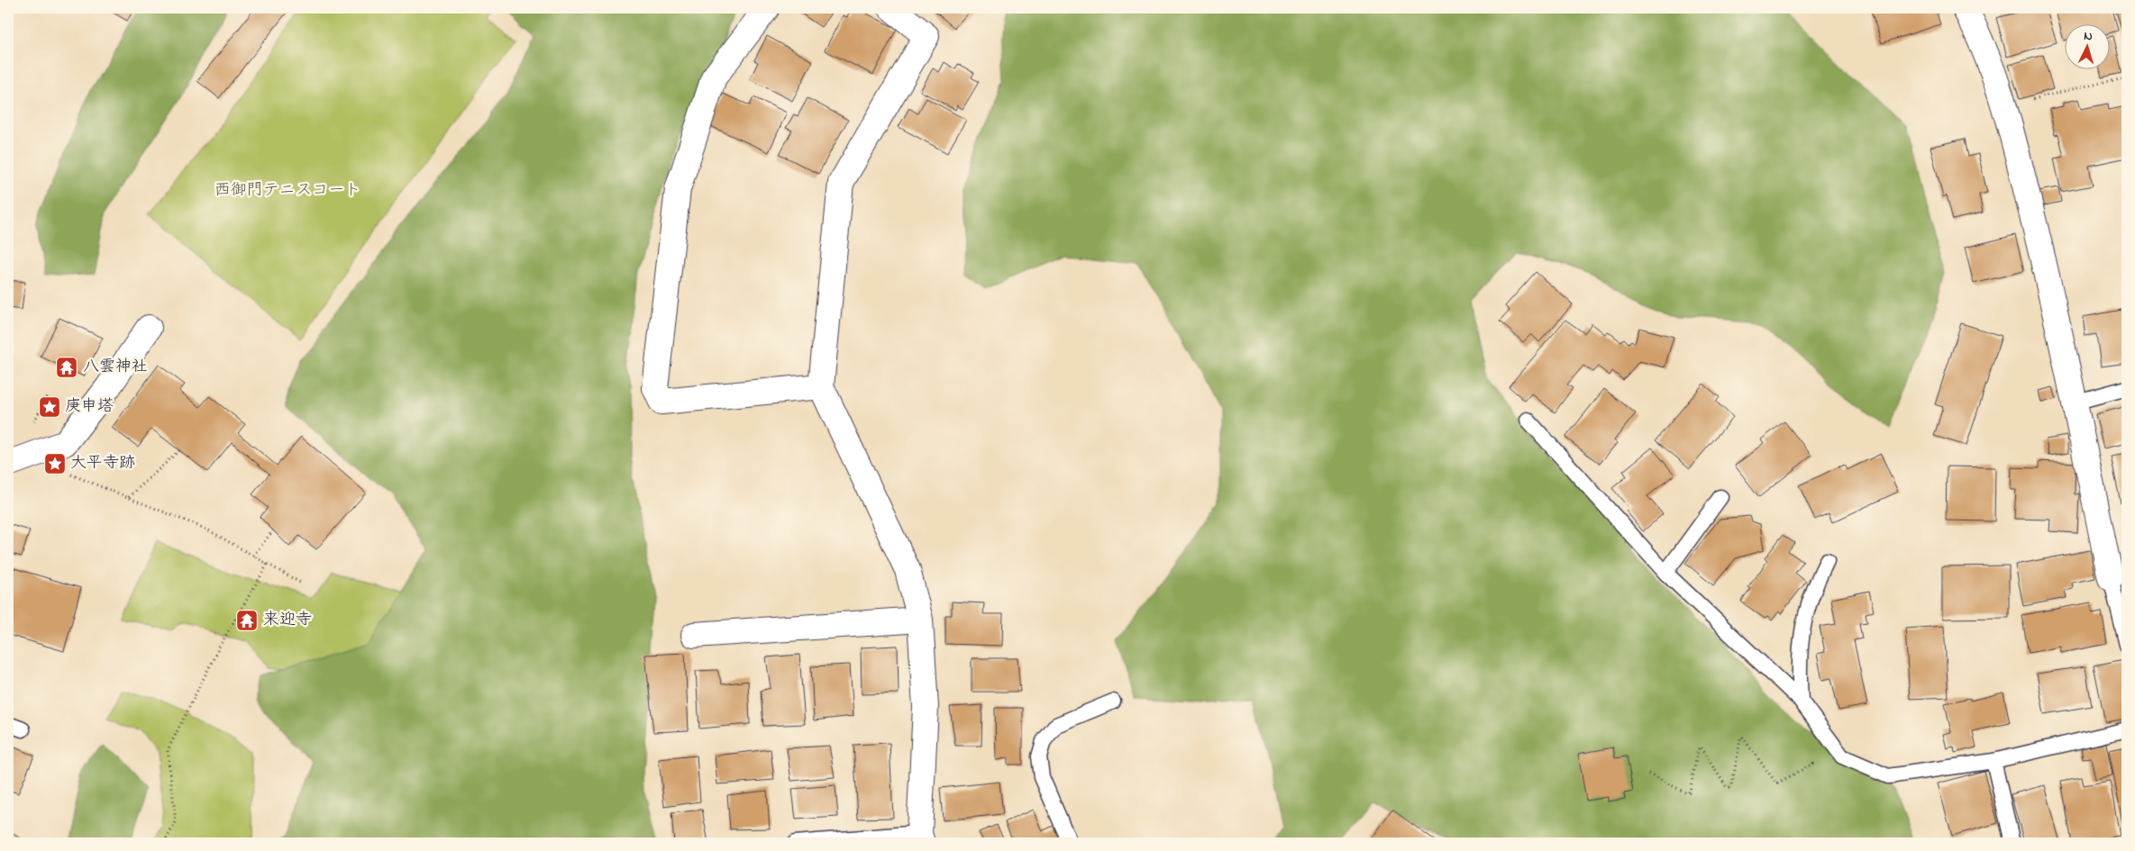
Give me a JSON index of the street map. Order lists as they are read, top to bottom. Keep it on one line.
{"parks":["西御門テニスコート"],"places":{"temple":["八雲神社","来迎寺"],"place":["庚申塔","大平寺跡"]},"north":"top"}
